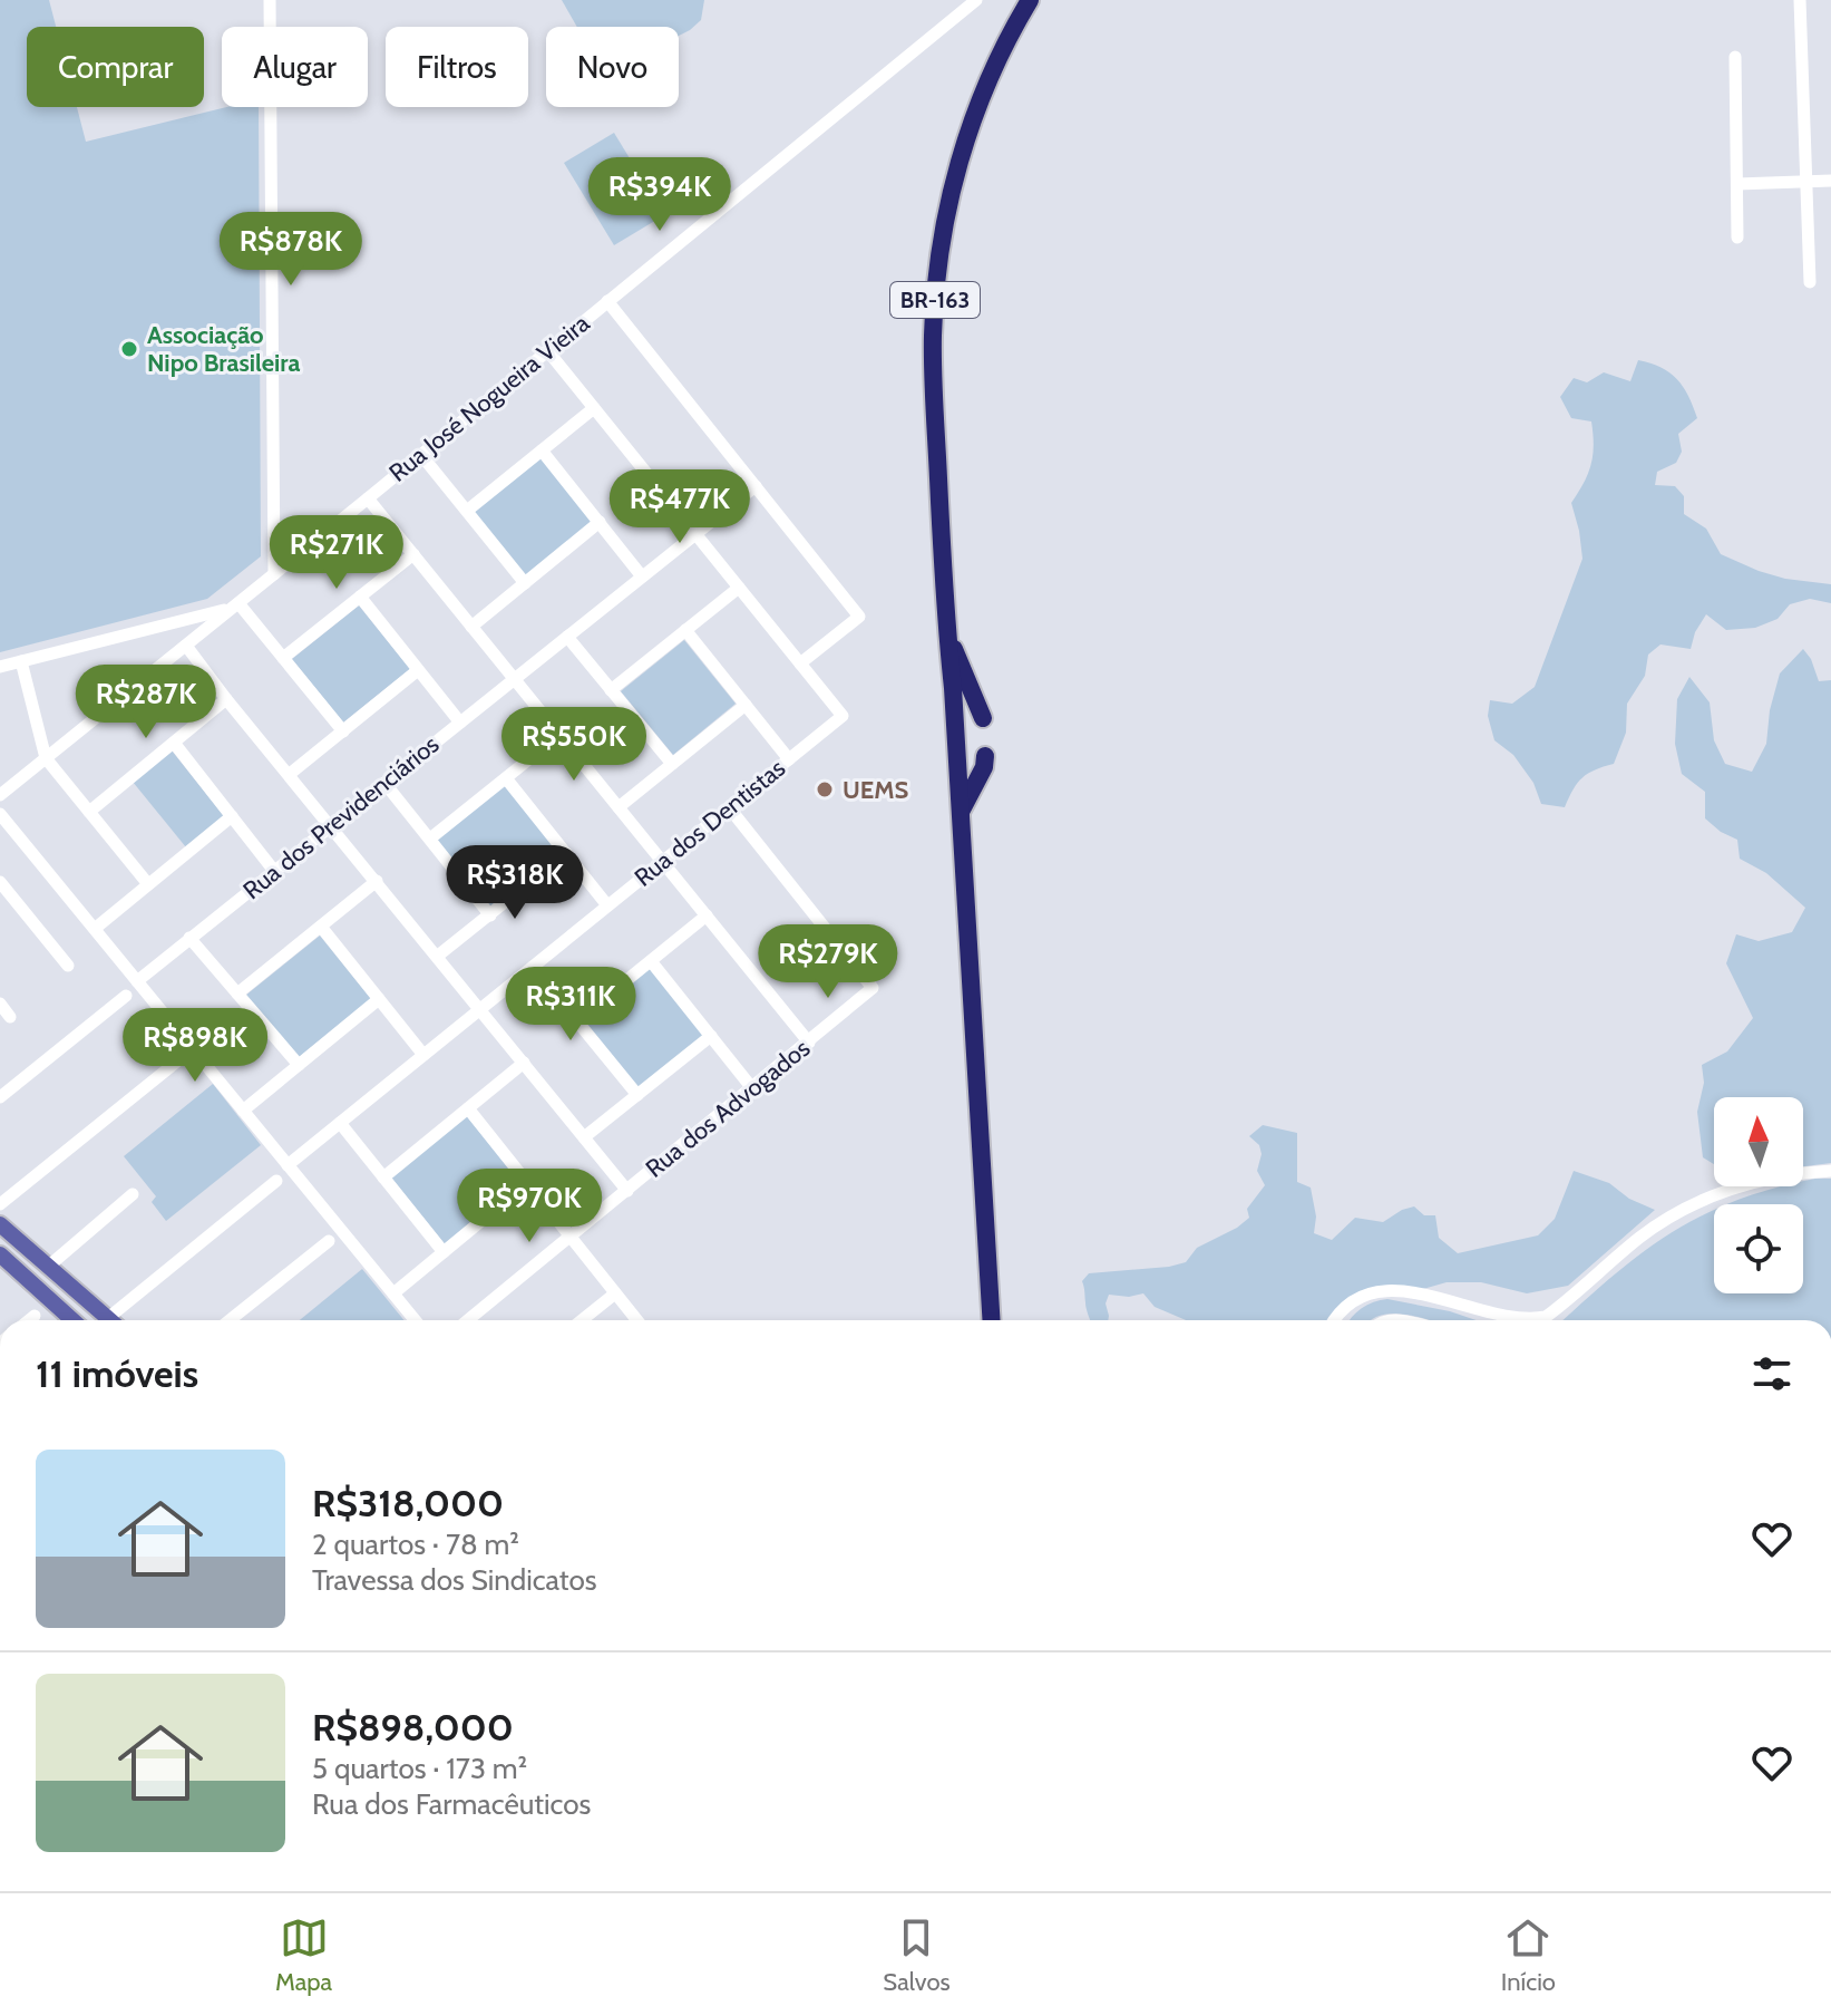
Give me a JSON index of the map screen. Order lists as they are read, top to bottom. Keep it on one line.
{"streets":{"highway":["BR-163"],"street":["Rua José Nogueira Vieira","Rua dos Previdenciários","Rua dos Dentistas","Rua dos Advogados"]},"crossings":[["Rua dos Dentistas","Rua dos Advogados"]],"places":["Associação Nipo Brasileira","UEMS"],"north":"top","page":{"chip":["Comprar","Alugar","Filtros","Novo"],"price":["R$394K","R$878K","R$477K","R$271K","R$287K","R$550K","R$318K","R$279K","R$311K","R$898K","R$970K"],"heading":"11 imóveis","list":[{"name":"R$318,000","note":"2 quartos · 78 m² · Travessa dos Sindicatos"},{"name":"R$898,000","note":"5 quartos · 173 m² · Rua dos Farmacêuticos"}],"tabs":["Mapa","Salvos","Início"]}}
